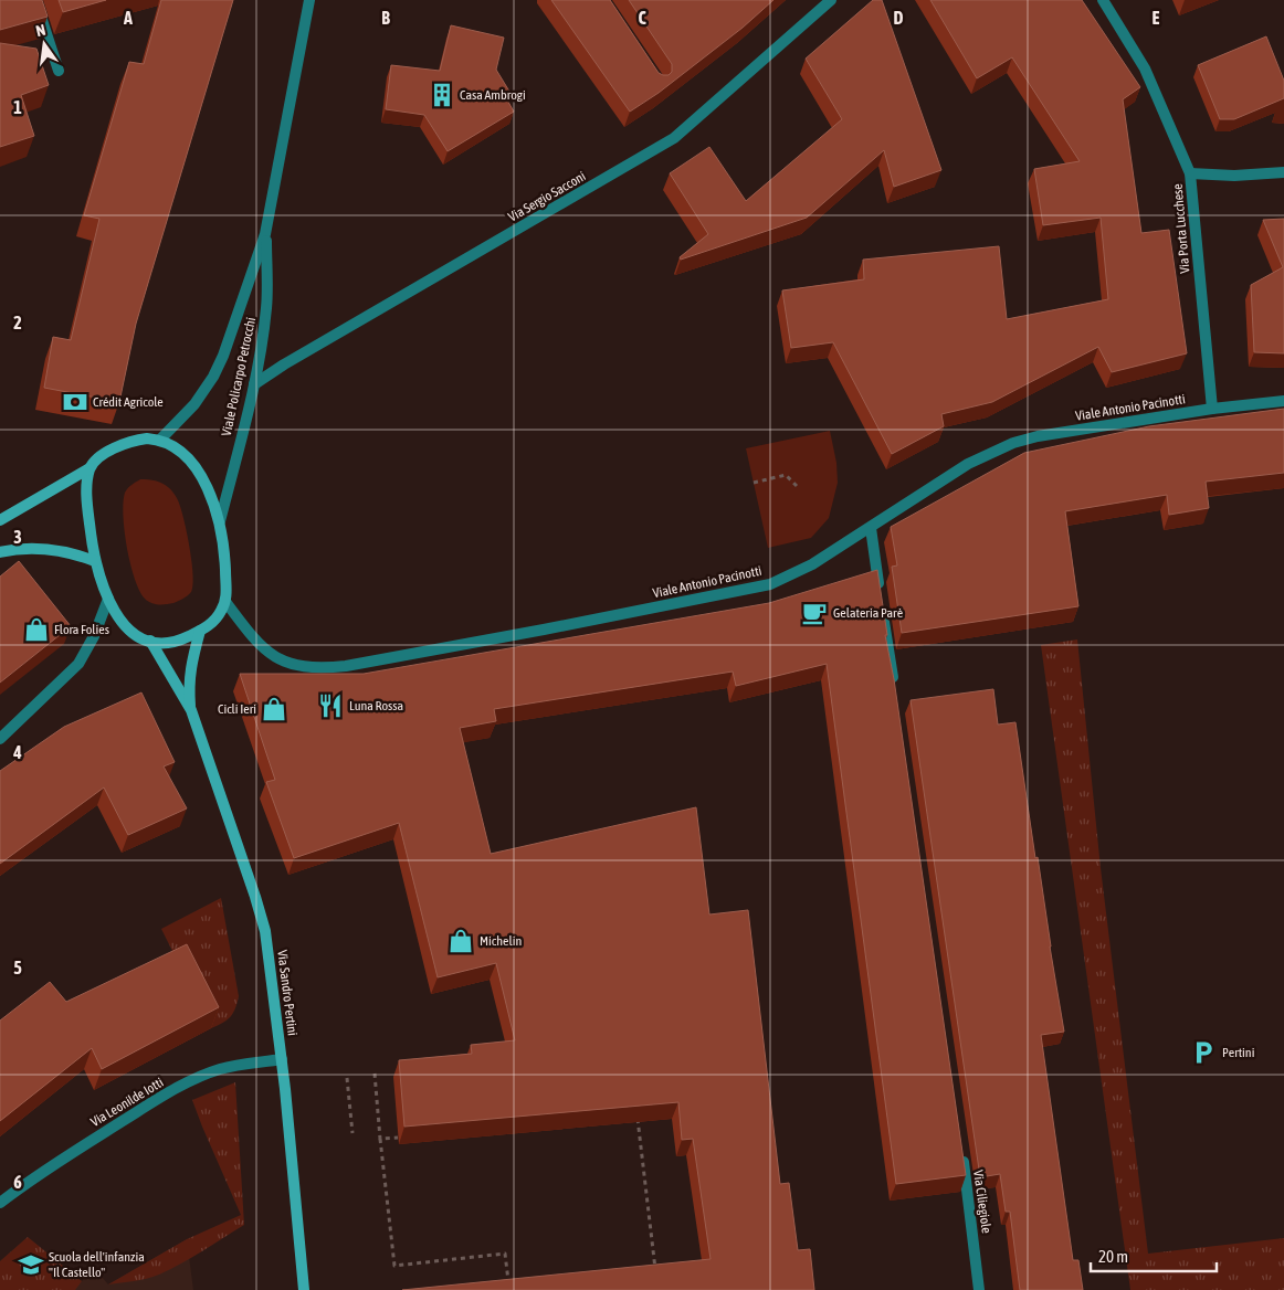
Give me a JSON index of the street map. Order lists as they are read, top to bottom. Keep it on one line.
{"streets":{"main road":["Via Sandro Pertini"],"street":["Via Sergio Sacconi","Via Porta Lucchese","Viale Policarpo Petrocchi","Viale Antonio Pacinotti","Via Leonilde Iotti","Via Ciliegiole"]},"crossings":[["Via Sergio Sacconi","Viale Policarpo Petrocchi"],["Via Porta Lucchese","Viale Antonio Pacinotti"],["Viale Policarpo Petrocchi","Viale Antonio Pacinotti"],["Viale Policarpo Petrocchi","Via Sandro Pertini"],["Viale Antonio Pacinotti","Via Sandro Pertini"],["Via Sandro Pertini","Via Leonilde Iotti"]],"places":{"building":["Casa Ambrogi"],"bank":["Crédit Agricole"],"cafe":["Gelateria Parè"],"shop":["Flora Folies","Cicli Ieri","Michelin"],"restaurant":["Luna Rossa"],"parking":["Pertini"],"school or university":["Scuola dell'infanzia \"Il Castello\""]},"scale_bar":"20 m","north":"top","grid":{"columns":["A","B","C","D","E"],"rows":["1","2","3","4","5","6"]}}
